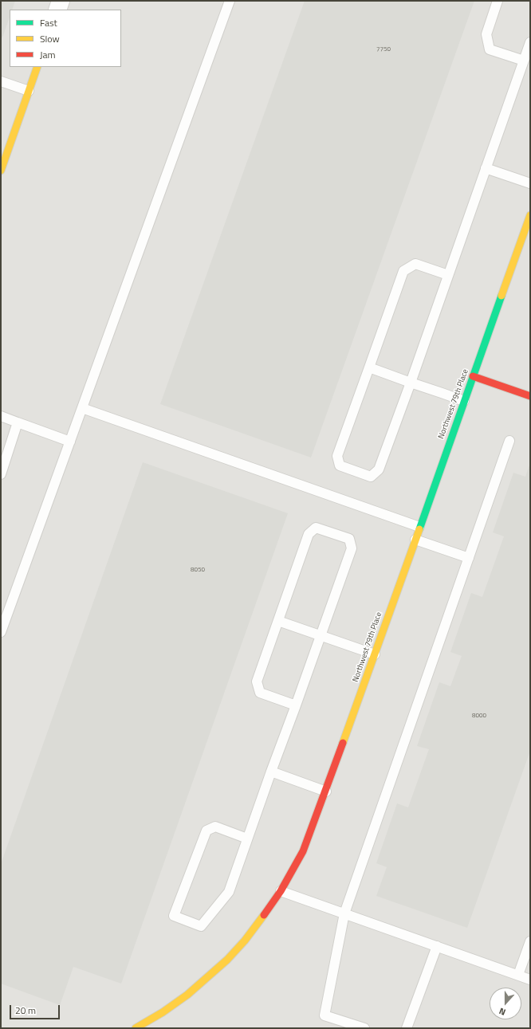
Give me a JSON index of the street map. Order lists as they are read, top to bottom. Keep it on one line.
{"streets":{"main road":["Northwest 79th Place"]},"house_numbers":["7750","8050","8000"],"legend":["Fast","Slow","Jam"],"scale_bar":"20 m","north":"bottom"}
